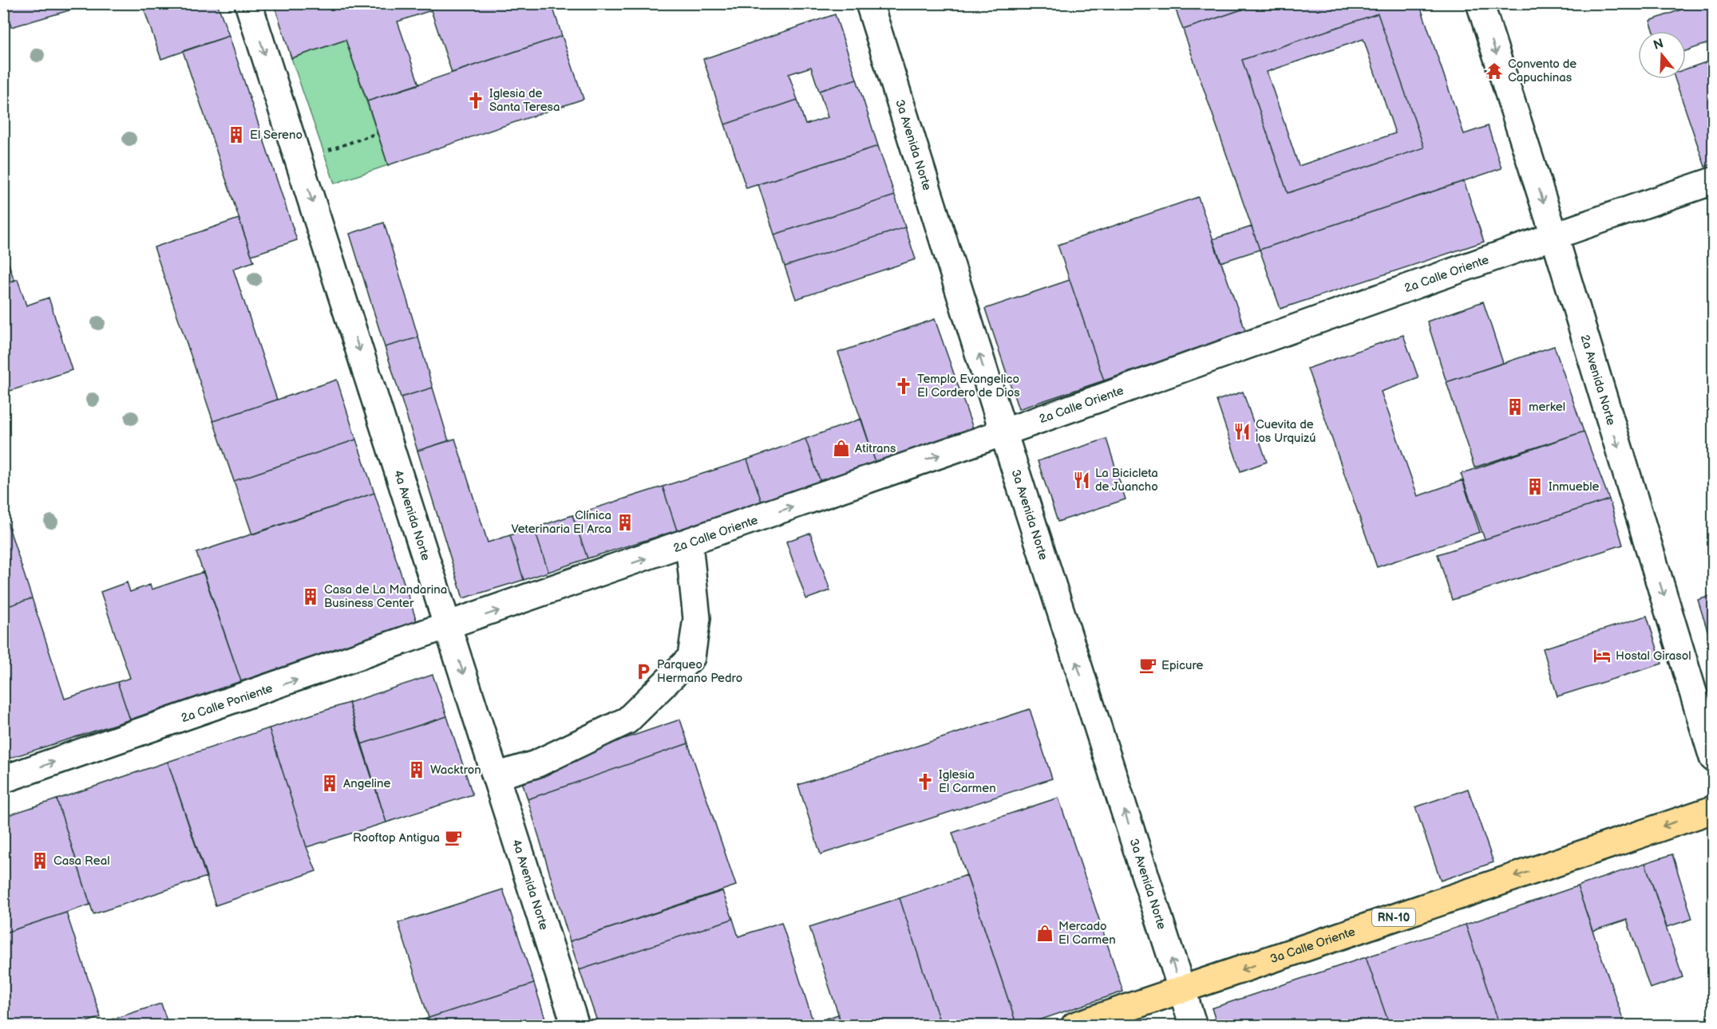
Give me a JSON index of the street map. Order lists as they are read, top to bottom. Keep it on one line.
{"streets":{"main road":["RN-10","3a Calle Oriente"],"street":["3a Avenida Norte","2a Calle Oriente","2a Avenida Norte","4a Avenida Norte","2a Calle Poniente"]},"crossings":[["3a Avenida Norte","2a Calle Oriente"],["3a Avenida Norte","3a Calle Oriente"],["2a Calle Oriente","2a Avenida Norte"],["2a Calle Oriente","4a Avenida Norte"],["2a Calle Oriente","2a Calle Poniente"],["4a Avenida Norte","2a Calle Poniente"]],"one_way":["3a Avenida Norte","2a Calle Oriente","2a Avenida Norte","4a Avenida Norte","2a Calle Poniente","3a Calle Oriente"],"places":{"temple":["Convento de Capuchinas"],"church":["Iglesia de Santa Teresa","Templo Evangelico El Cordero de Dios","Iglesia El Carmen"],"building":["El Sereno","merkel","Inmueble","Clínica Veterinaria El Arca","Casa de La Mandarina Business Center","Wacktron","Angeline","Casa Real"],"restaurant":["Cuevita de los Urquizú","La Bicicleta de Juancho"],"shop":["Atitrans","Mercado El Carmen"],"hotel":["Hostal Girasol"],"cafe":["Epicure","Rooftop Antigua"],"parking":["Parqueo Hermano Pedro"]},"north":"top"}
